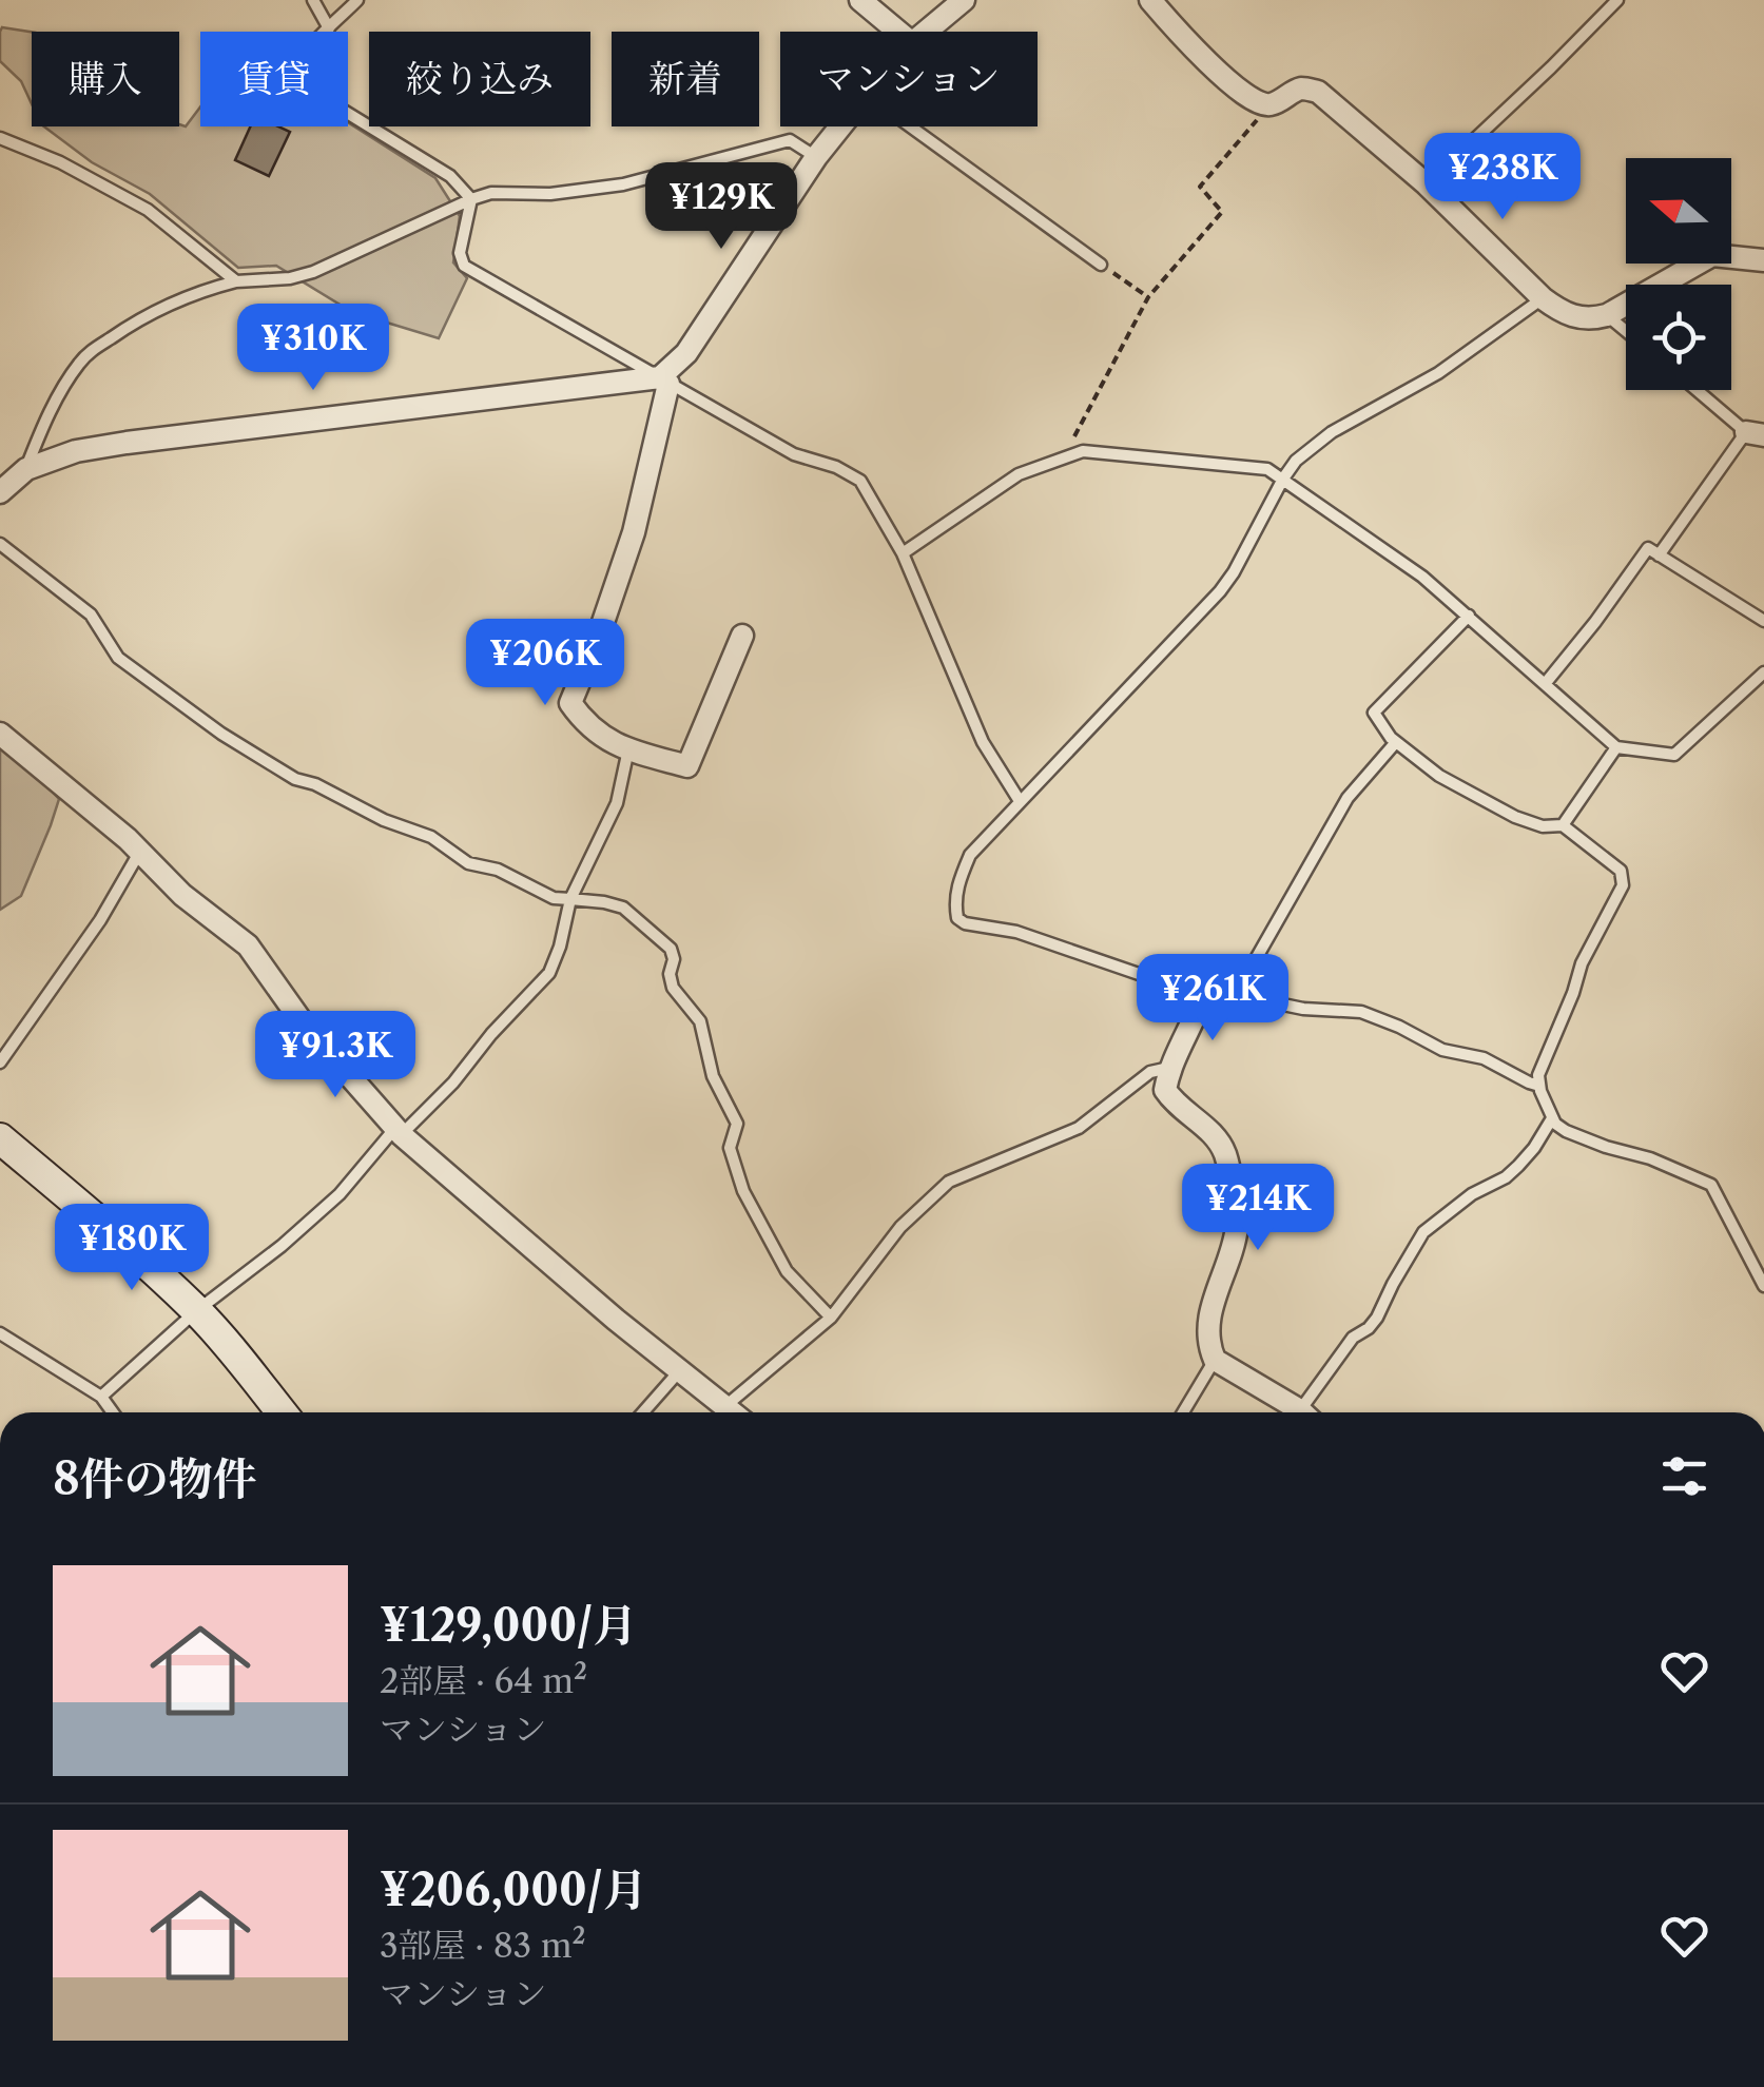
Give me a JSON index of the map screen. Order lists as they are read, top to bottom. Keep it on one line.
{"north":"left","page":{"chip":["購入","賃貸","絞り込み","新着","マンション"],"price":["¥238K","¥129K","¥310K","¥206K","¥261K","¥91.3K","¥214K","¥180K"],"heading":"8件の物件","list":[{"name":"¥129,000/月","note":"2部屋 · 64 m² · マンション"},{"name":"¥206,000/月","note":"3部屋 · 83 m² · マンション"}]}}
